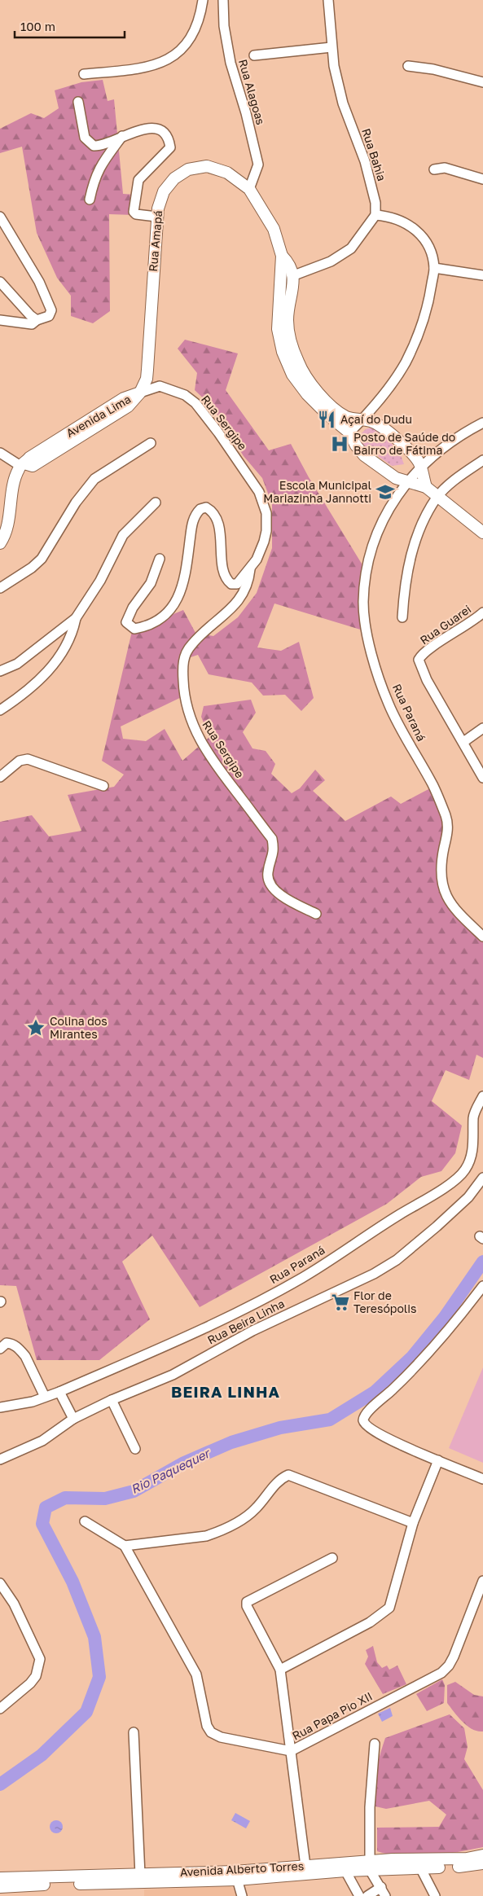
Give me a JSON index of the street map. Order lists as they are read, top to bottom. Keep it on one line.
{"streets":{"main road":["Rua Amapá","Avenida Lima","Avenida Alberto Torres"],"street":["Rua Alagoas","Rua Bahia","Rua Sergipe","Rua Guarei","Rua Paraná","Rua Beira Linha","Rua Papa Pio XII"]},"crossings":[["Rua Alagoas","Rua Amapá"],["Rua Amapá","Avenida Lima"],["Rua Amapá","Rua Sergipe"],["Avenida Lima","Rua Sergipe"]],"districts":["BEIRA LINHA"],"water":["Rio Paquequer"],"places":{"restaurant":["Açaí do Dudu"],"hospital":["Posto de Saúde do Bairro de Fátima"],"school or university":["Escola Municipal Mariazinha Jannotti"],"place":["Colina dos Mirantes"],"supermarket":["Flor de Teresópolis"]},"scale_bar":"100 m"}
